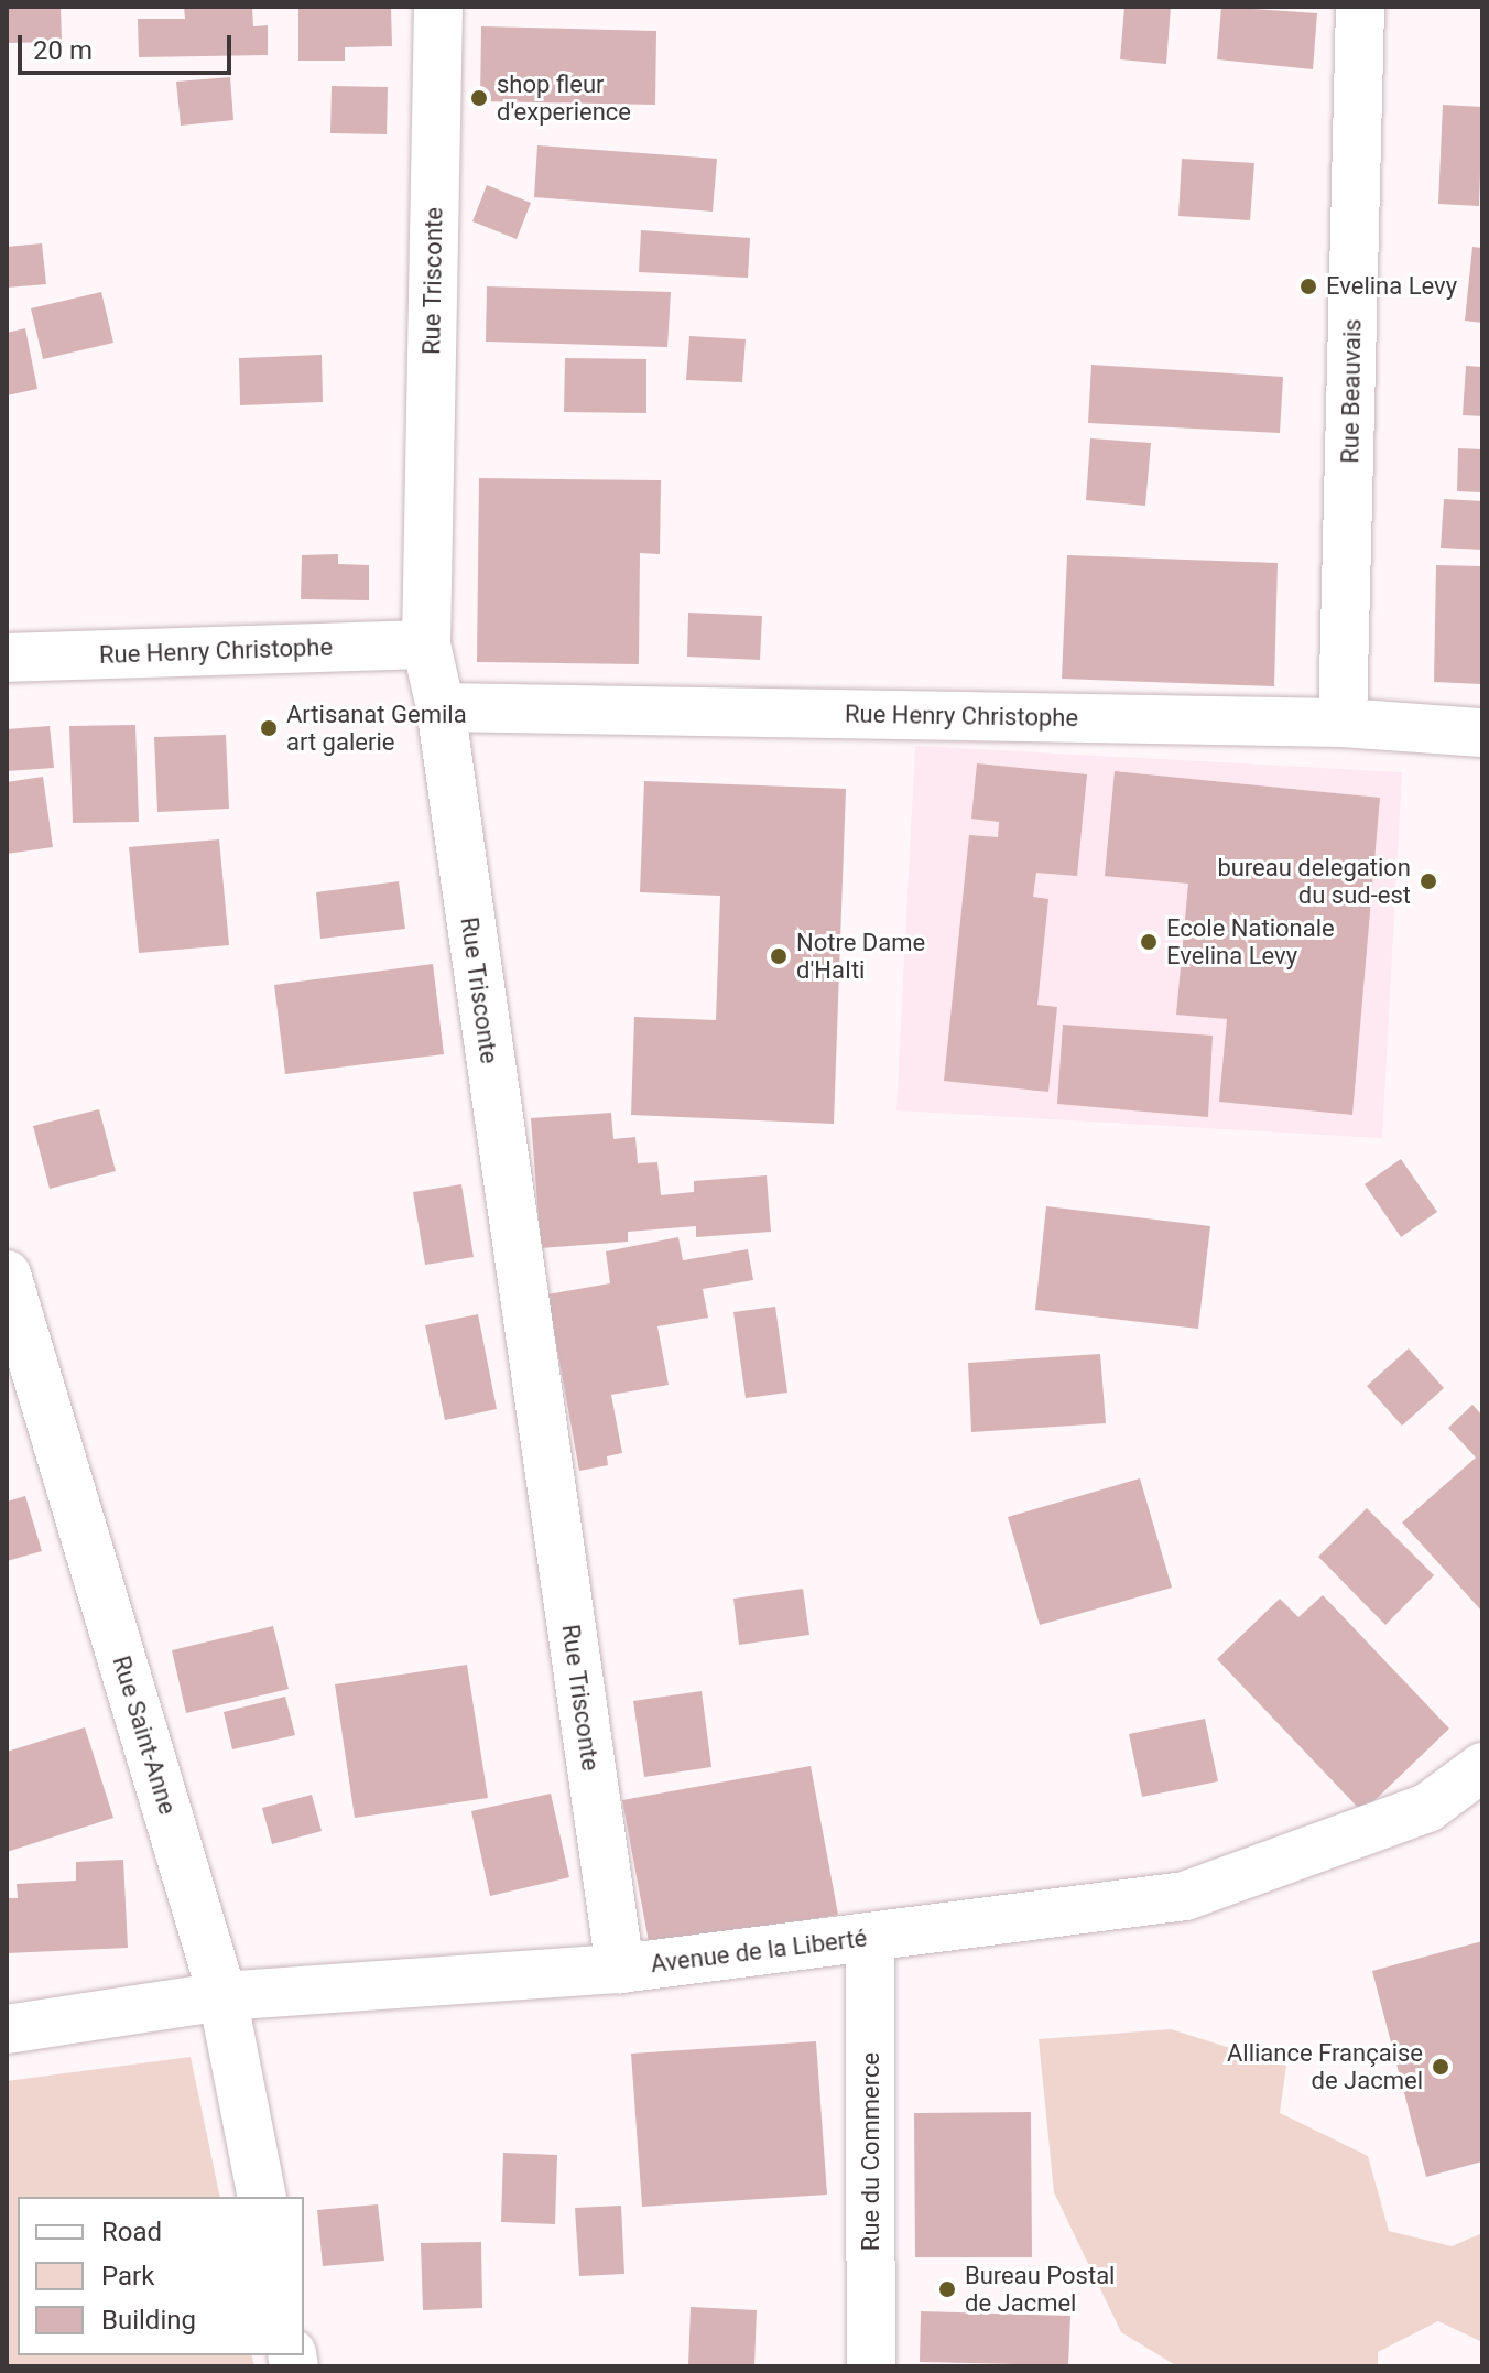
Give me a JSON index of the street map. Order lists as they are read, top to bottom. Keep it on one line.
{"streets":{"street":["Rue Trisconte","Rue Beauvais","Rue Henry Christophe","Rue Saint-Anne","Avenue de la Liberté","Rue du Commerce"]},"crossings":[["Rue Trisconte","Rue Henry Christophe"],["Rue Trisconte","Avenue de la Liberté"],["Rue Beauvais","Rue Henry Christophe"],["Rue Saint-Anne","Avenue de la Liberté"],["Avenue de la Liberté","Rue du Commerce"]],"places":["shop fleur d'experience","Evelina Levy","Artisanat Gemila art galerie","bureau delegation du sud-est","Ecole Nationale Evelina Levy","Notre Dame d'HaIti","Alliance Française de Jacmel","Bureau Postal de Jacmel"],"legend":["Road","Park","Building"],"scale_bar":"20 m"}
